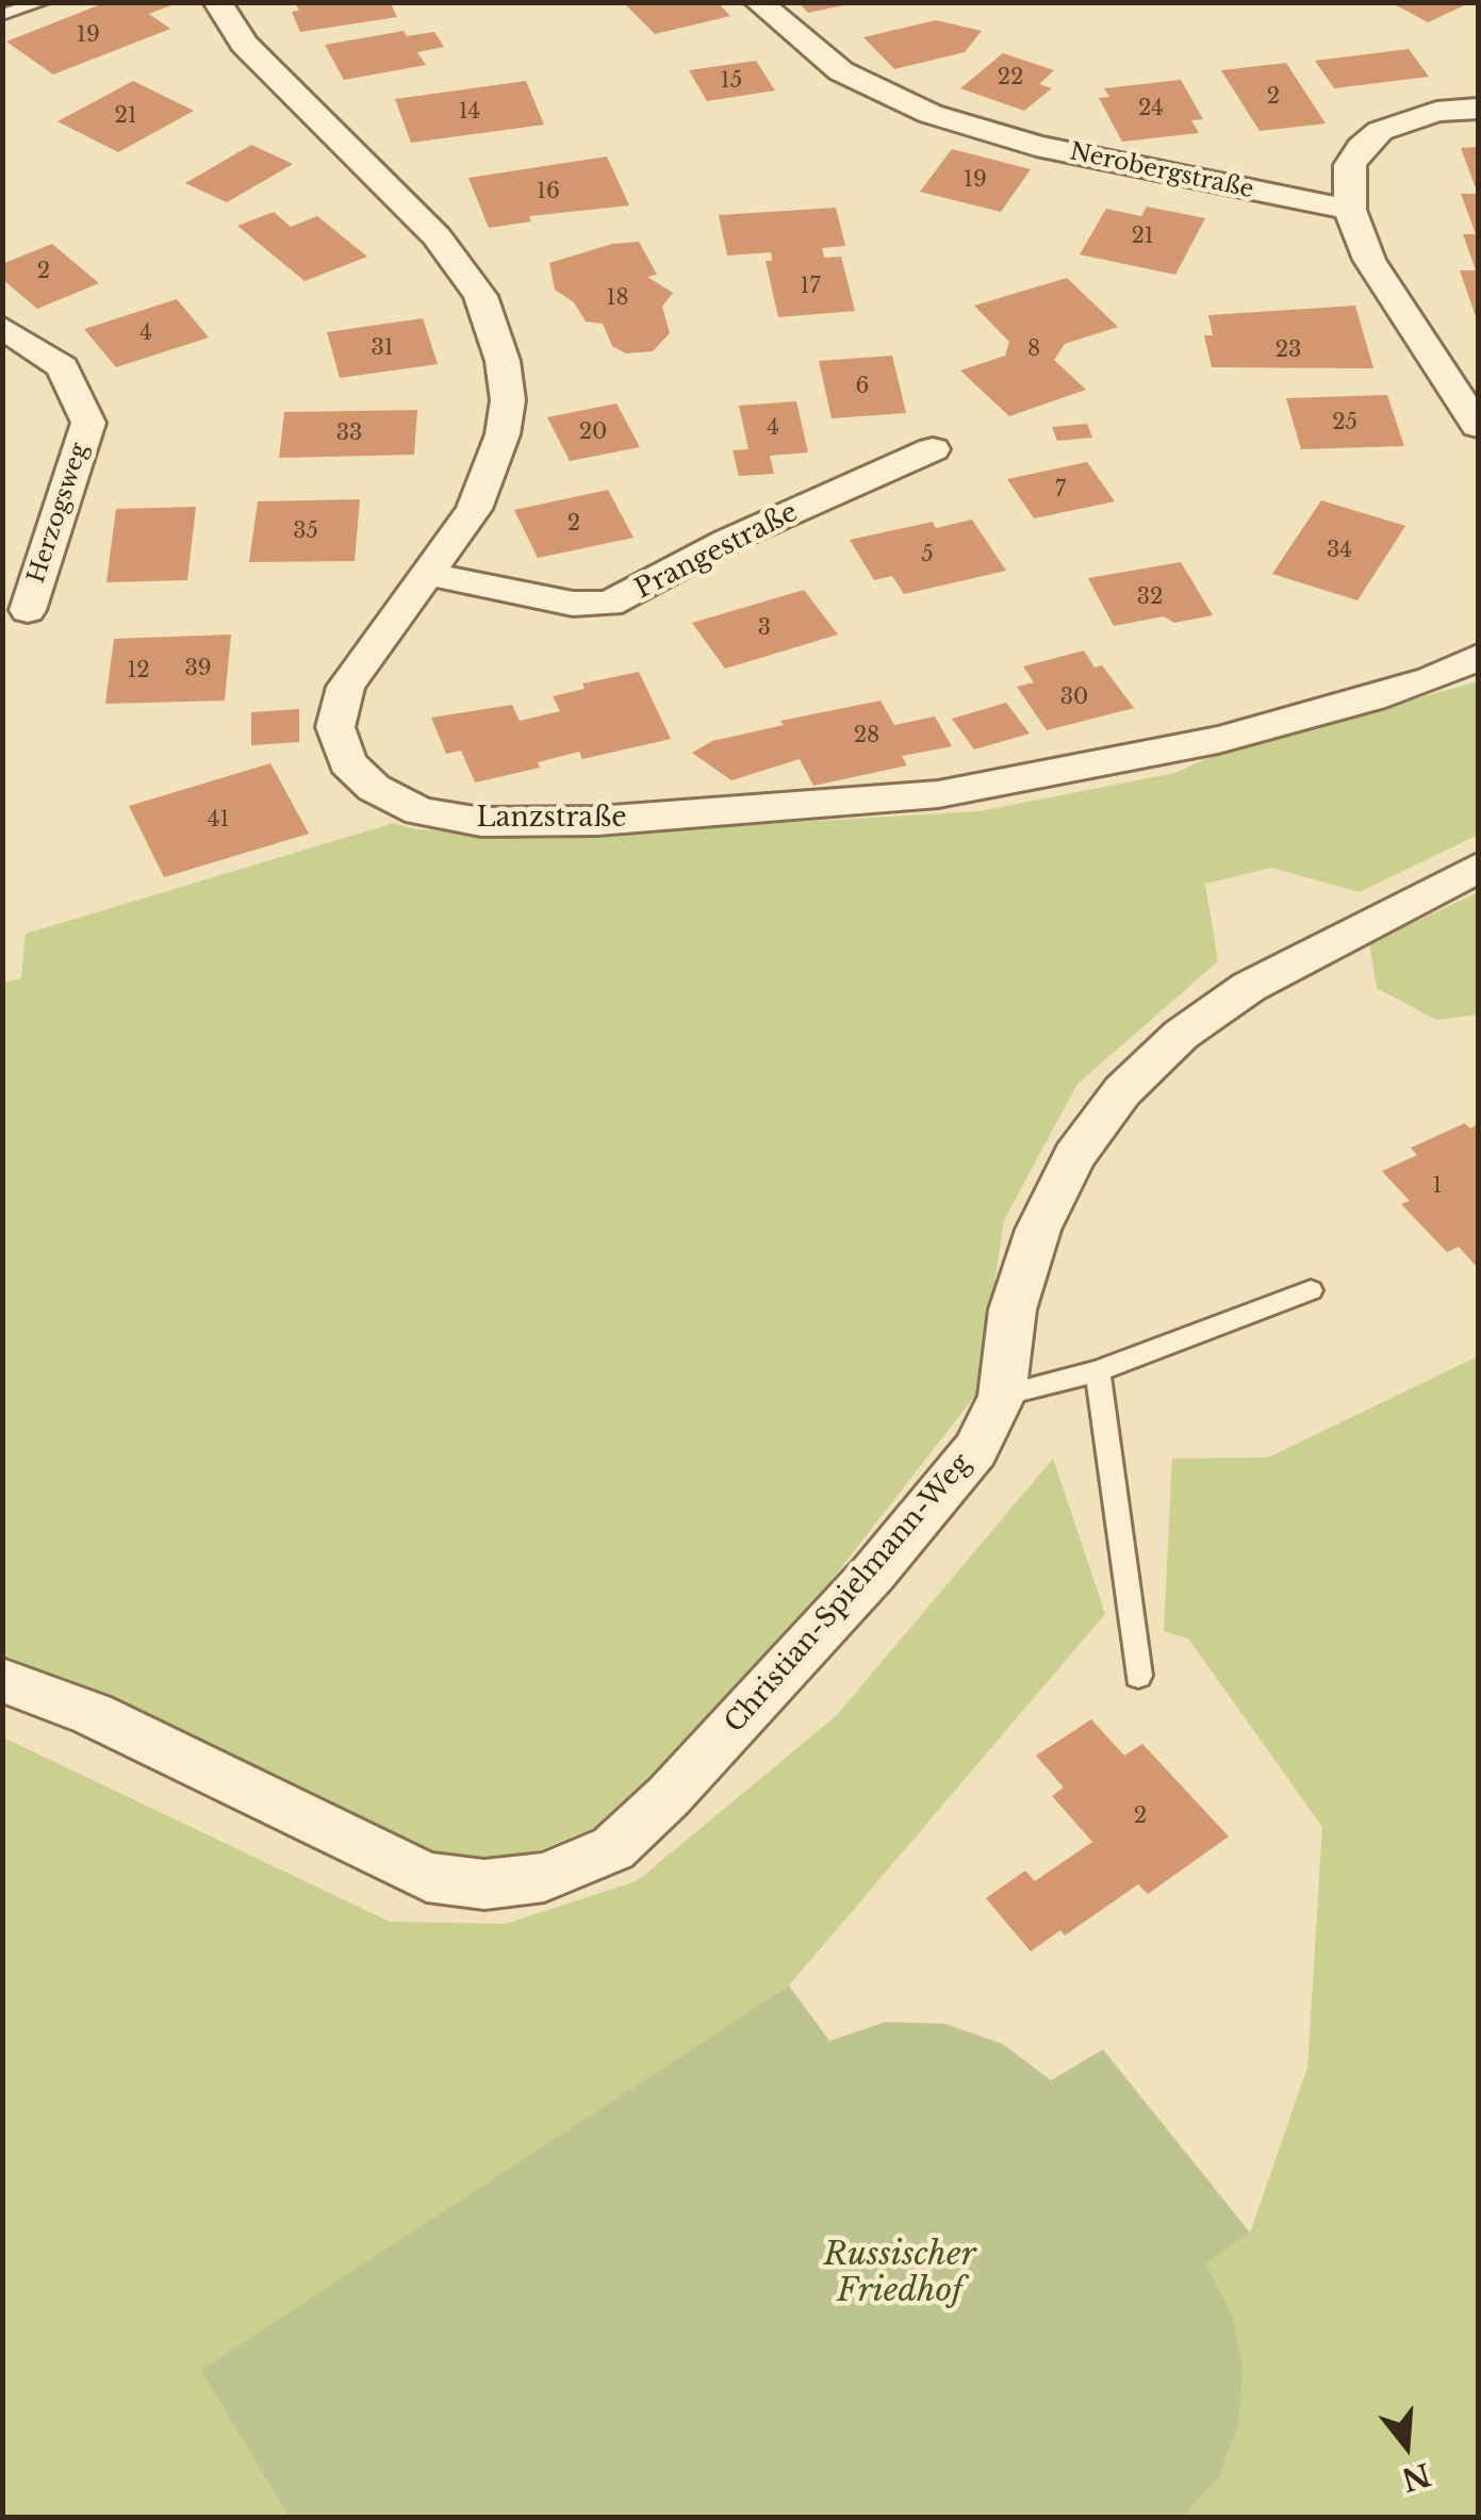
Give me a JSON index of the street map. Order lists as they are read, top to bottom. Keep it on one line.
{"streets":{"street":["Nerobergstraße","Herzogsweg","Prangestraße","Lanzstraße","Christian-Spielmann-Weg"]},"crossings":[["Prangestraße","Lanzstraße"]],"parks":["Russischer Friedhof"],"house_numbers":["19","22","15","2","24","14","21","19","16","21","2","17","18","4","31","8","23","6","25","4","20","33","7","2","35","34","5","32","3","39","12","30","28","41","1","2"],"north":"bottom"}
